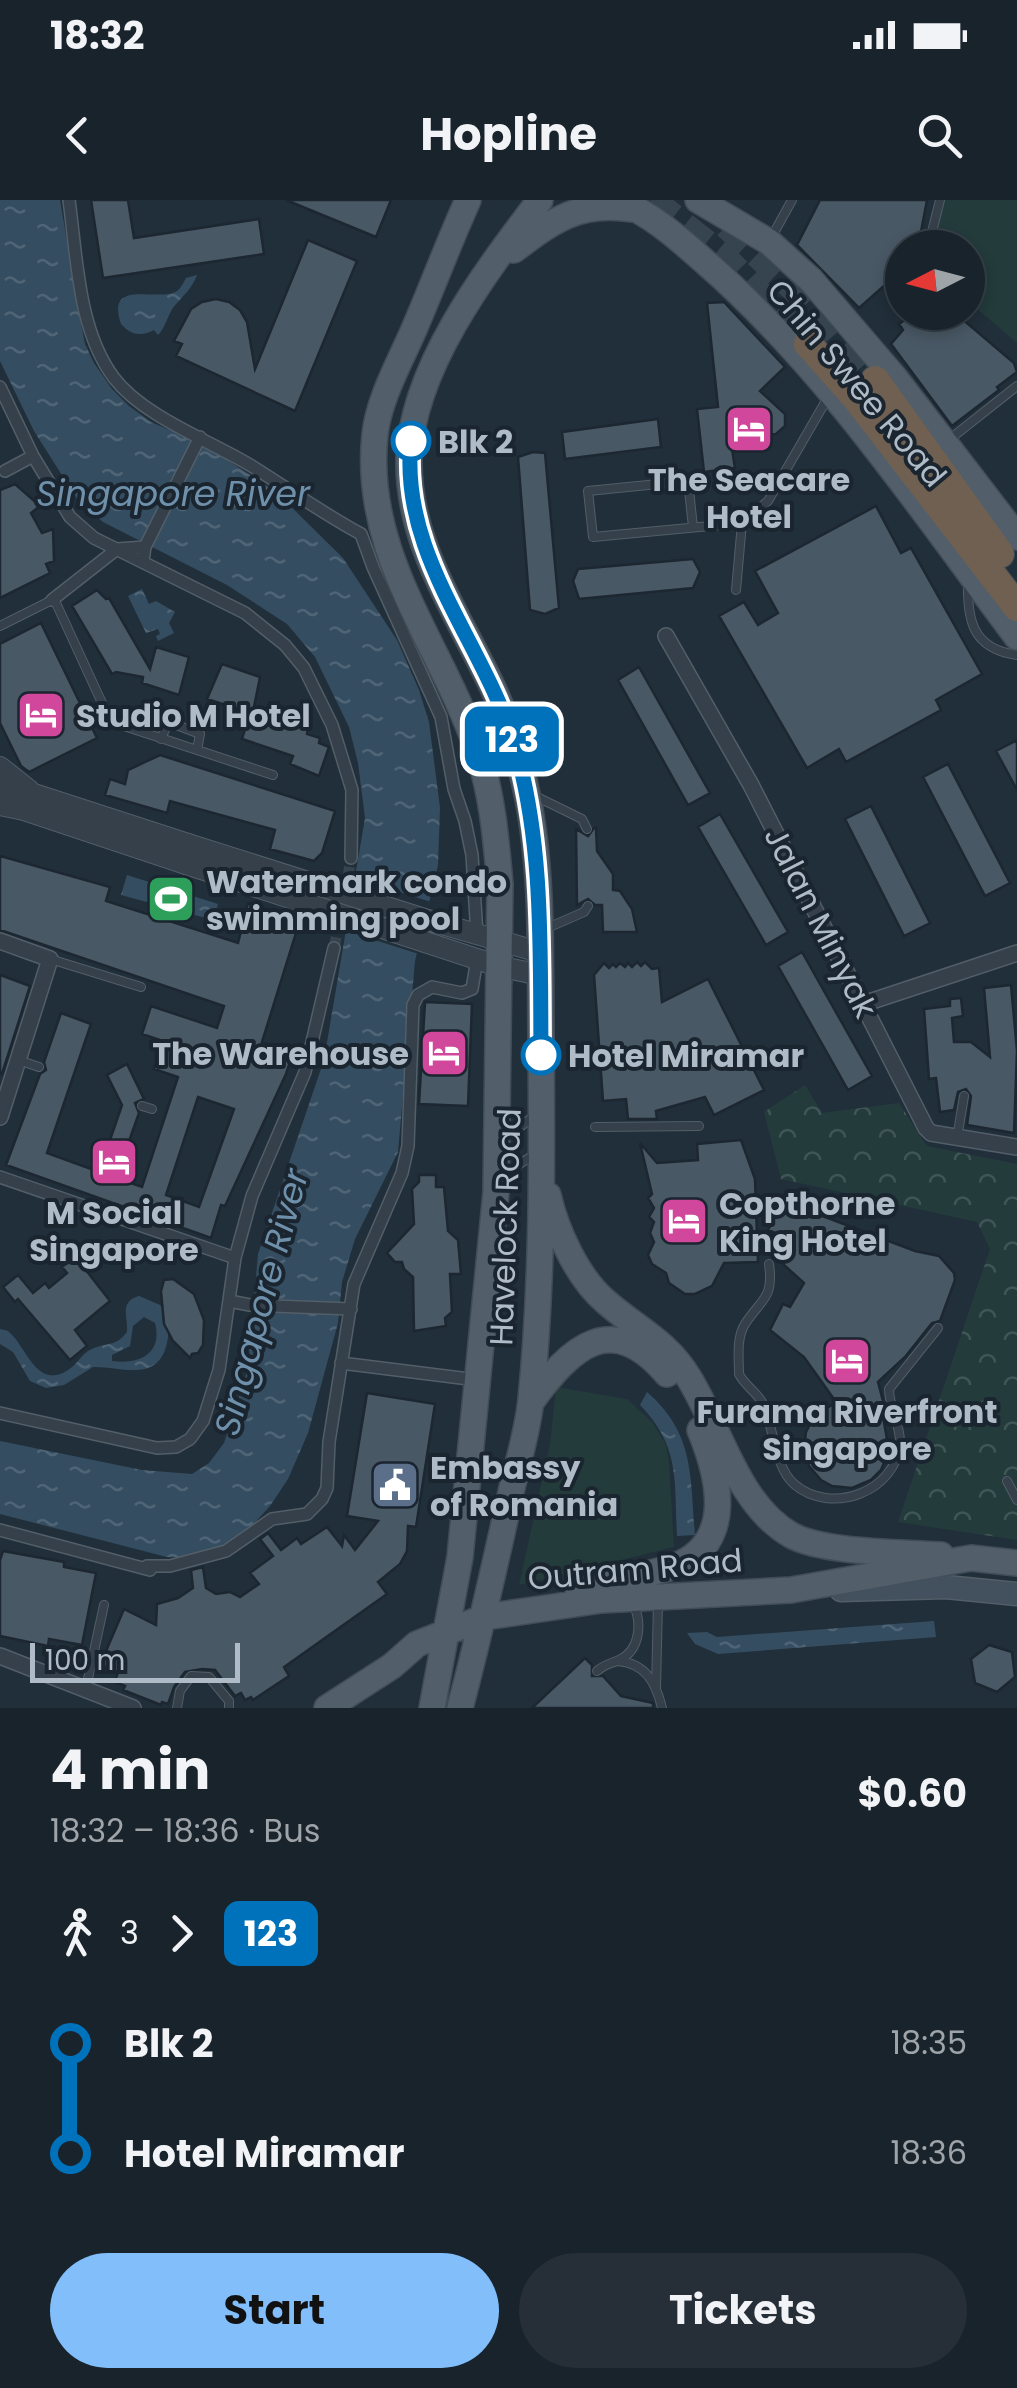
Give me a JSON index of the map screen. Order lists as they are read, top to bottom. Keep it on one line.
{"streets":{"main road":["Chin Swee Road","Havelock Road","Outram Road"],"street":["Jalan Minyak"]},"crossings":[["Havelock Road","Outram Road"]],"water":["Singapore River"],"places":{"hotel":["The Seacare Hotel","Studio M Hotel","The Warehouse","M Social Singapore","Copthorne King Hotel","Furama Riverfront Singapore"],"other":["Blk 2","Hotel Miramar"],"sports":["Watermark condo swimming pool"],"public building":["Embassy of Romania"]},"lines":["bus line 123"],"scale_bar":"100 m","north":"left","page":{"status":"18:32","header":"Hopline","on_map":"123","scale":"100 m","heading":["4 min","18:32 – 18:36 · Bus","$0.60"],"legs":["3","123"],"list":[{"name":"Blk 2","value":"18:35"},{"name":"Hotel Miramar","value":"18:36"}],"buttons":["Start","Tickets"]}}
